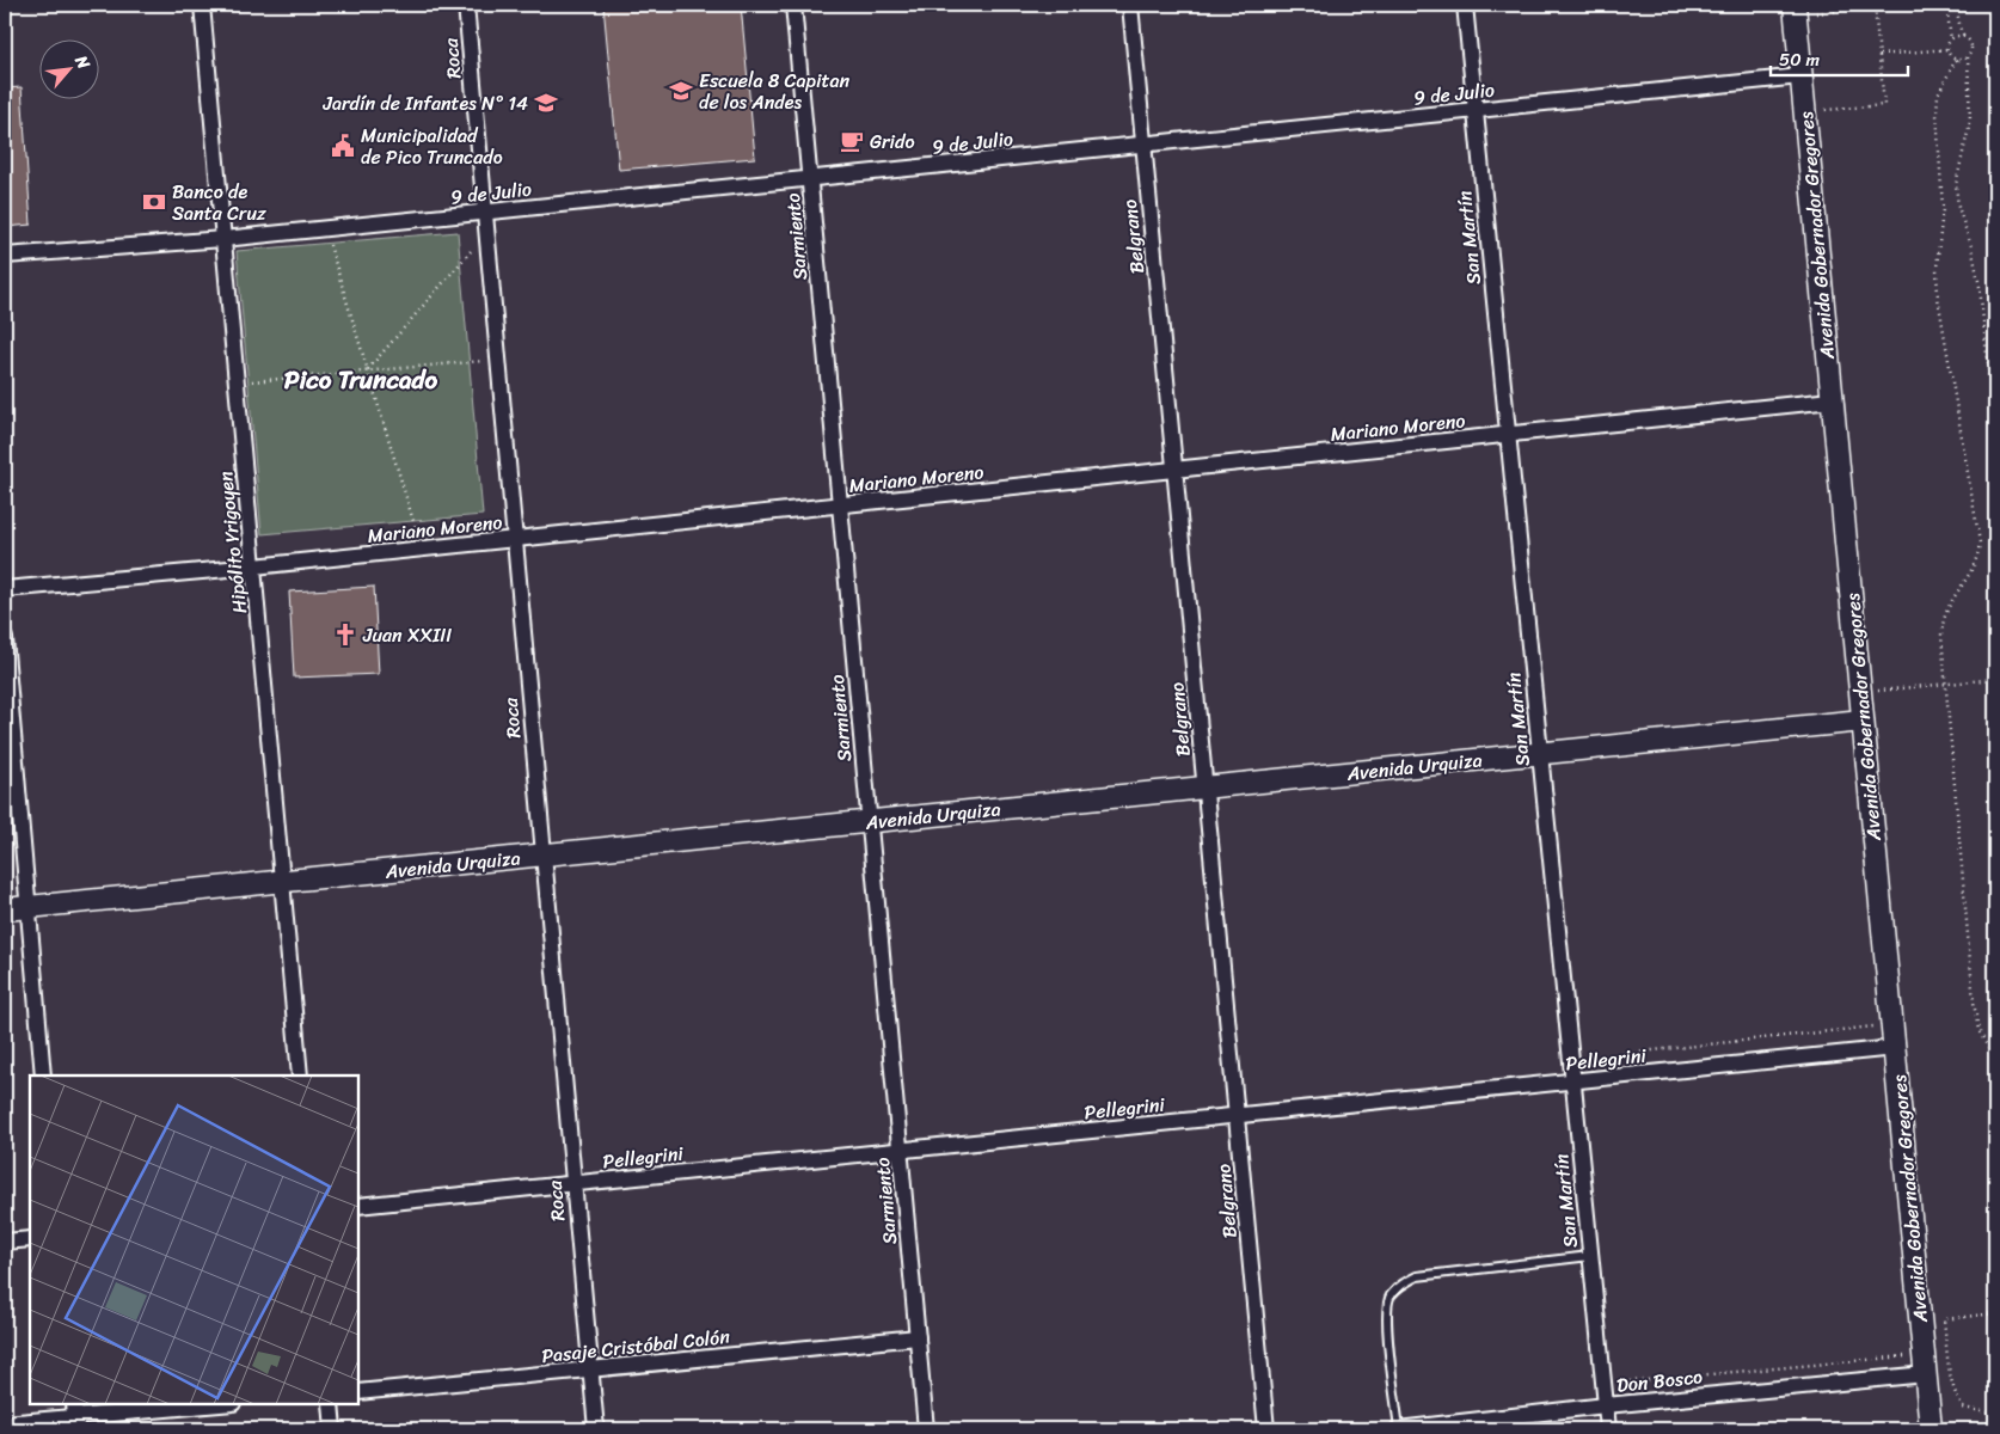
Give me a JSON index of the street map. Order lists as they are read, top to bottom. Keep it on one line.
{"streets":{"street":["Roca","9 de Julio","Avenida Gobernador Gregores","Sarmiento","Belgrano","San Martín","Mariano Moreno","Hipólito Yrigoyen","Avenida Urquiza","Pellegrini","Pasaje Cristóbal Colón","Don Bosco"]},"crossings":[["Roca","9 de Julio"],["Roca","Mariano Moreno"],["Roca","Avenida Urquiza"],["Roca","Pellegrini"],["Roca","Pasaje Cristóbal Colón"],["9 de Julio","Avenida Gobernador Gregores"],["9 de Julio","Sarmiento"],["9 de Julio","Belgrano"],["9 de Julio","San Martín"],["9 de Julio","Hipólito Yrigoyen"],["Avenida Gobernador Gregores","Mariano Moreno"],["Avenida Gobernador Gregores","Avenida Urquiza"],["Avenida Gobernador Gregores","Pellegrini"],["Avenida Gobernador Gregores","Don Bosco"],["Sarmiento","Mariano Moreno"],["Sarmiento","Avenida Urquiza"],["Sarmiento","Pellegrini"],["Sarmiento","Pasaje Cristóbal Colón"],["Belgrano","Mariano Moreno"],["Belgrano","Avenida Urquiza"],["Belgrano","Pellegrini"],["San Martín","Mariano Moreno"],["San Martín","Avenida Urquiza"],["San Martín","Pellegrini"],["San Martín","Don Bosco"],["Mariano Moreno","Hipólito Yrigoyen"],["Hipólito Yrigoyen","Avenida Urquiza"]],"districts":["Pico Truncado"],"places":{"school or university":["Escuela 8 Capitan de los Andes","Jardín de Infantes N° 14"],"cafe":["Grido"],"public building":["Municipalidad de Pico Truncado"],"bank":["Banco de Santa Cruz"],"church":["Juan XXIII"]},"scale_bar":"50 m","north":"top right"}
